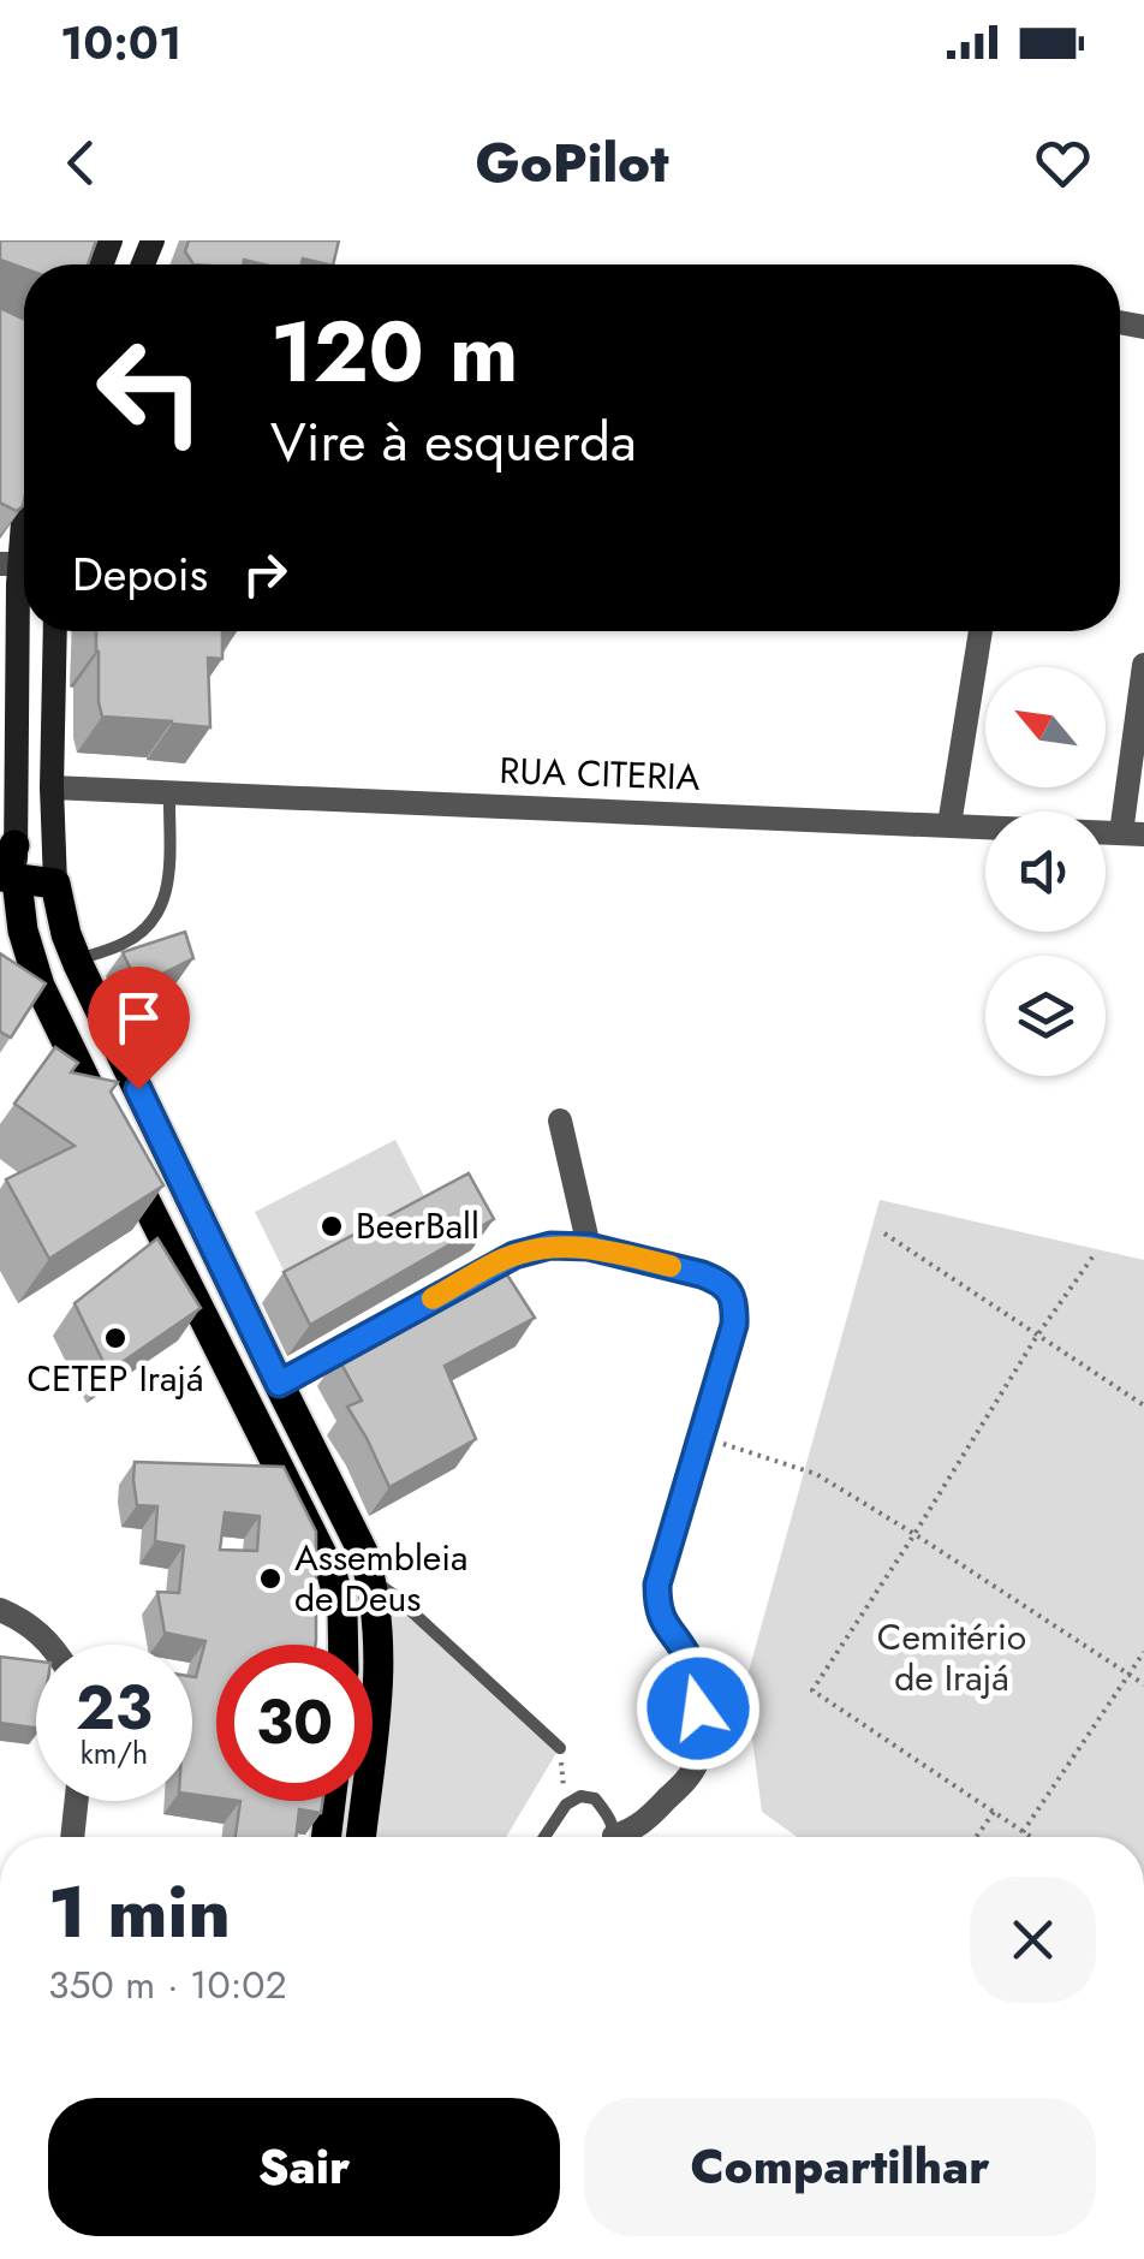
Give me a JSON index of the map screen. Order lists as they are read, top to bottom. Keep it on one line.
{"streets":{"street":["RUA CITERIA"]},"parks":["Cemitério de Irajá"],"places":["BeerBall","CETEP Irajá","Assembleia de Deus"],"north":"top left","page":{"status":"10:01","header":"GoPilot","turn":["120 m","Vire à esquerda"],"then":"Depois","speed":"23 km/h","limit":"30","heading":["1 min","350 m · 10:02"],"buttons":["Sair","Compartilhar"]}}
